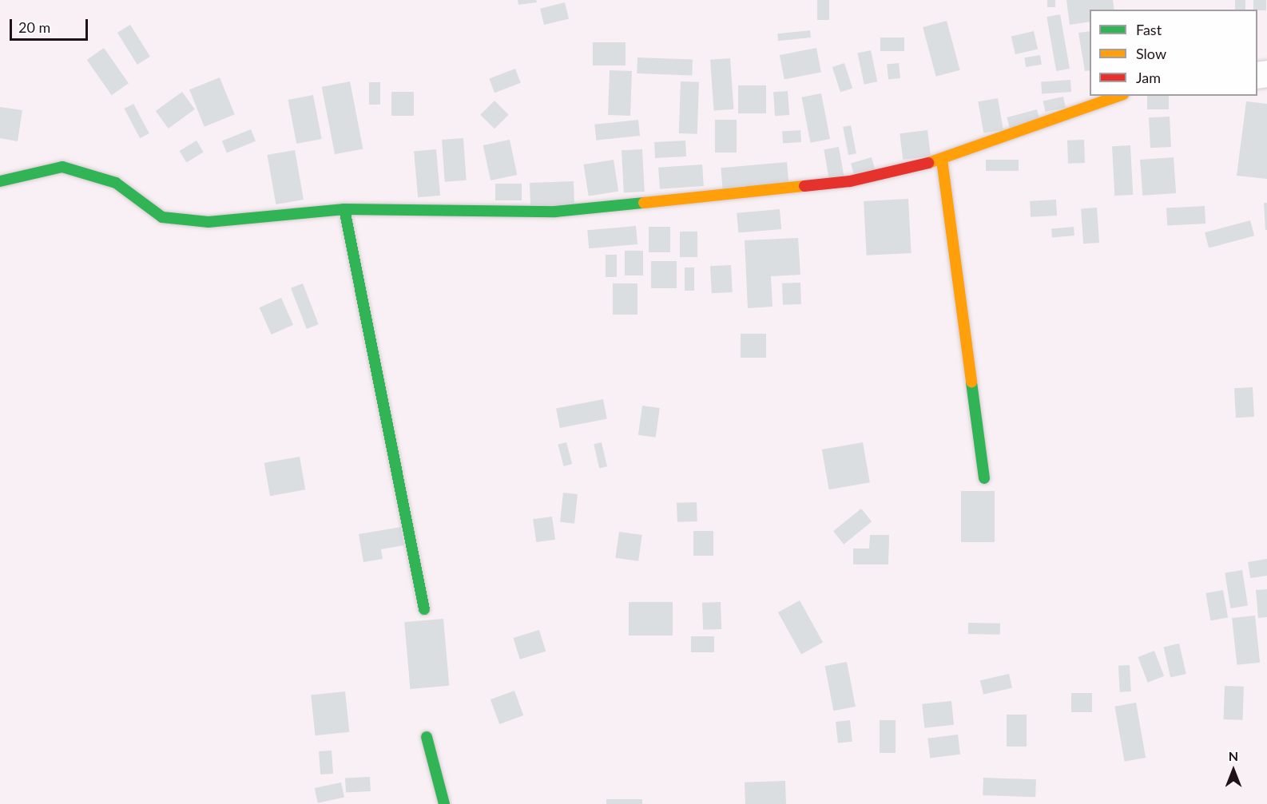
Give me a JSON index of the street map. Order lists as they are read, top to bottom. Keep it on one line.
{"legend":["Fast","Slow","Jam"],"scale_bar":"20 m","north":"top"}
